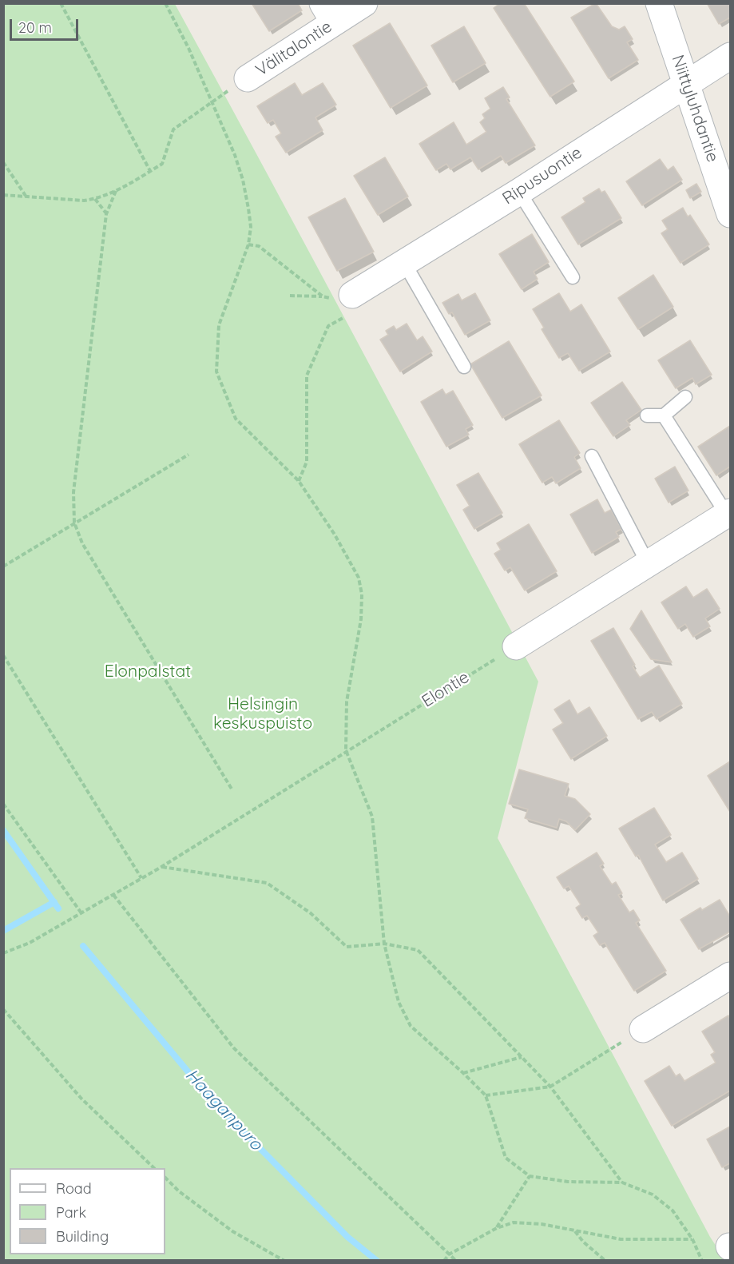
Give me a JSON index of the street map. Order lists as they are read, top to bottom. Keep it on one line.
{"streets":{"street":["Välitalontie","Niittyluhdantie","Ripusuontie"],"path":["Elontie"]},"crossings":[["Niittyluhdantie","Ripusuontie"]],"water":["Haaganpuro"],"parks":["Elonpalstat","Helsingin keskuspuisto"],"legend":["Road","Park","Building"],"scale_bar":"20 m"}
